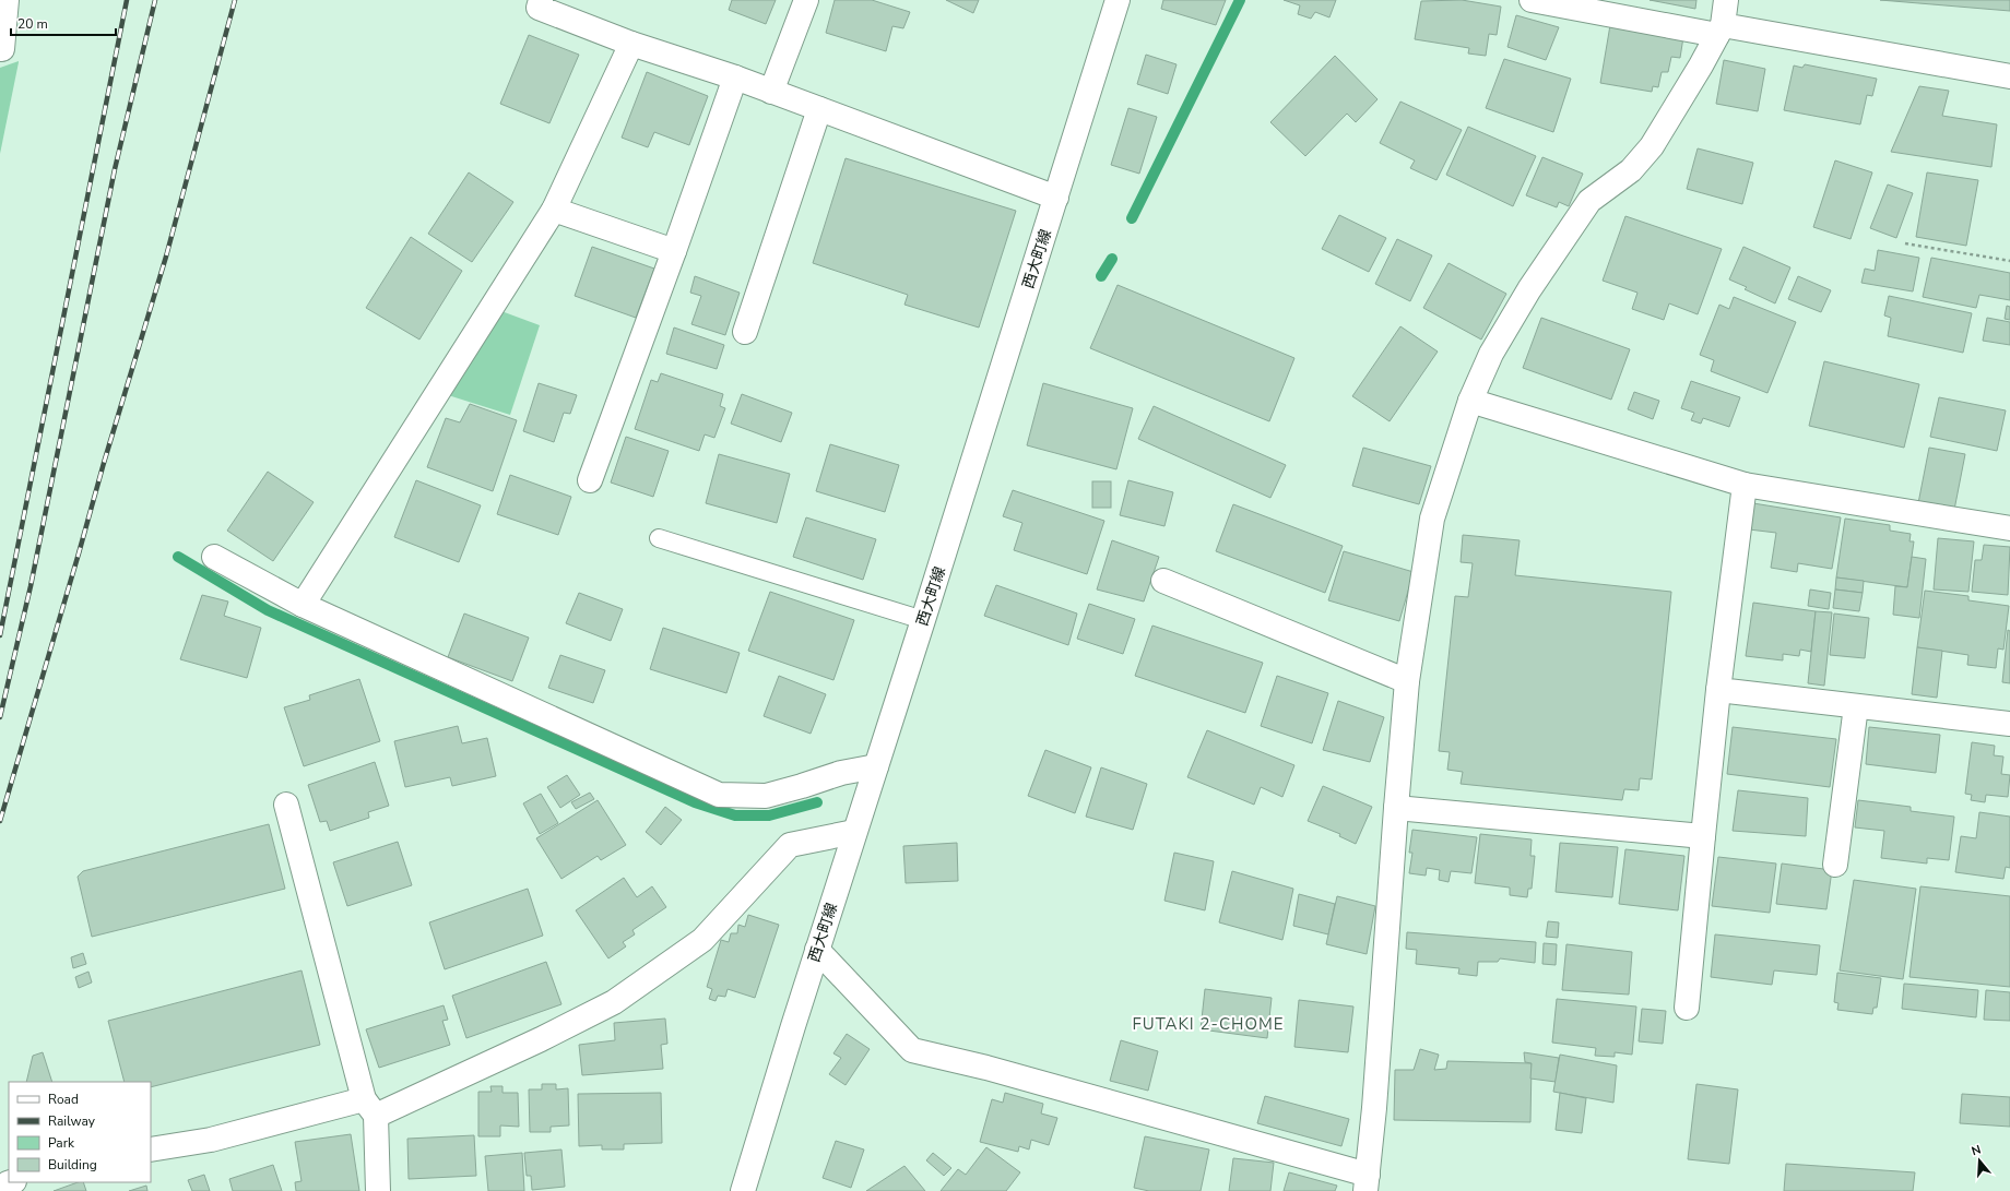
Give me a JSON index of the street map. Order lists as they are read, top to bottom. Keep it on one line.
{"streets":{"street":["西大町線"]},"districts":["FUTAKI 2-CHOME"],"legend":["Road","Railway","Park","Building"],"scale_bar":"20 m","north":"top"}
